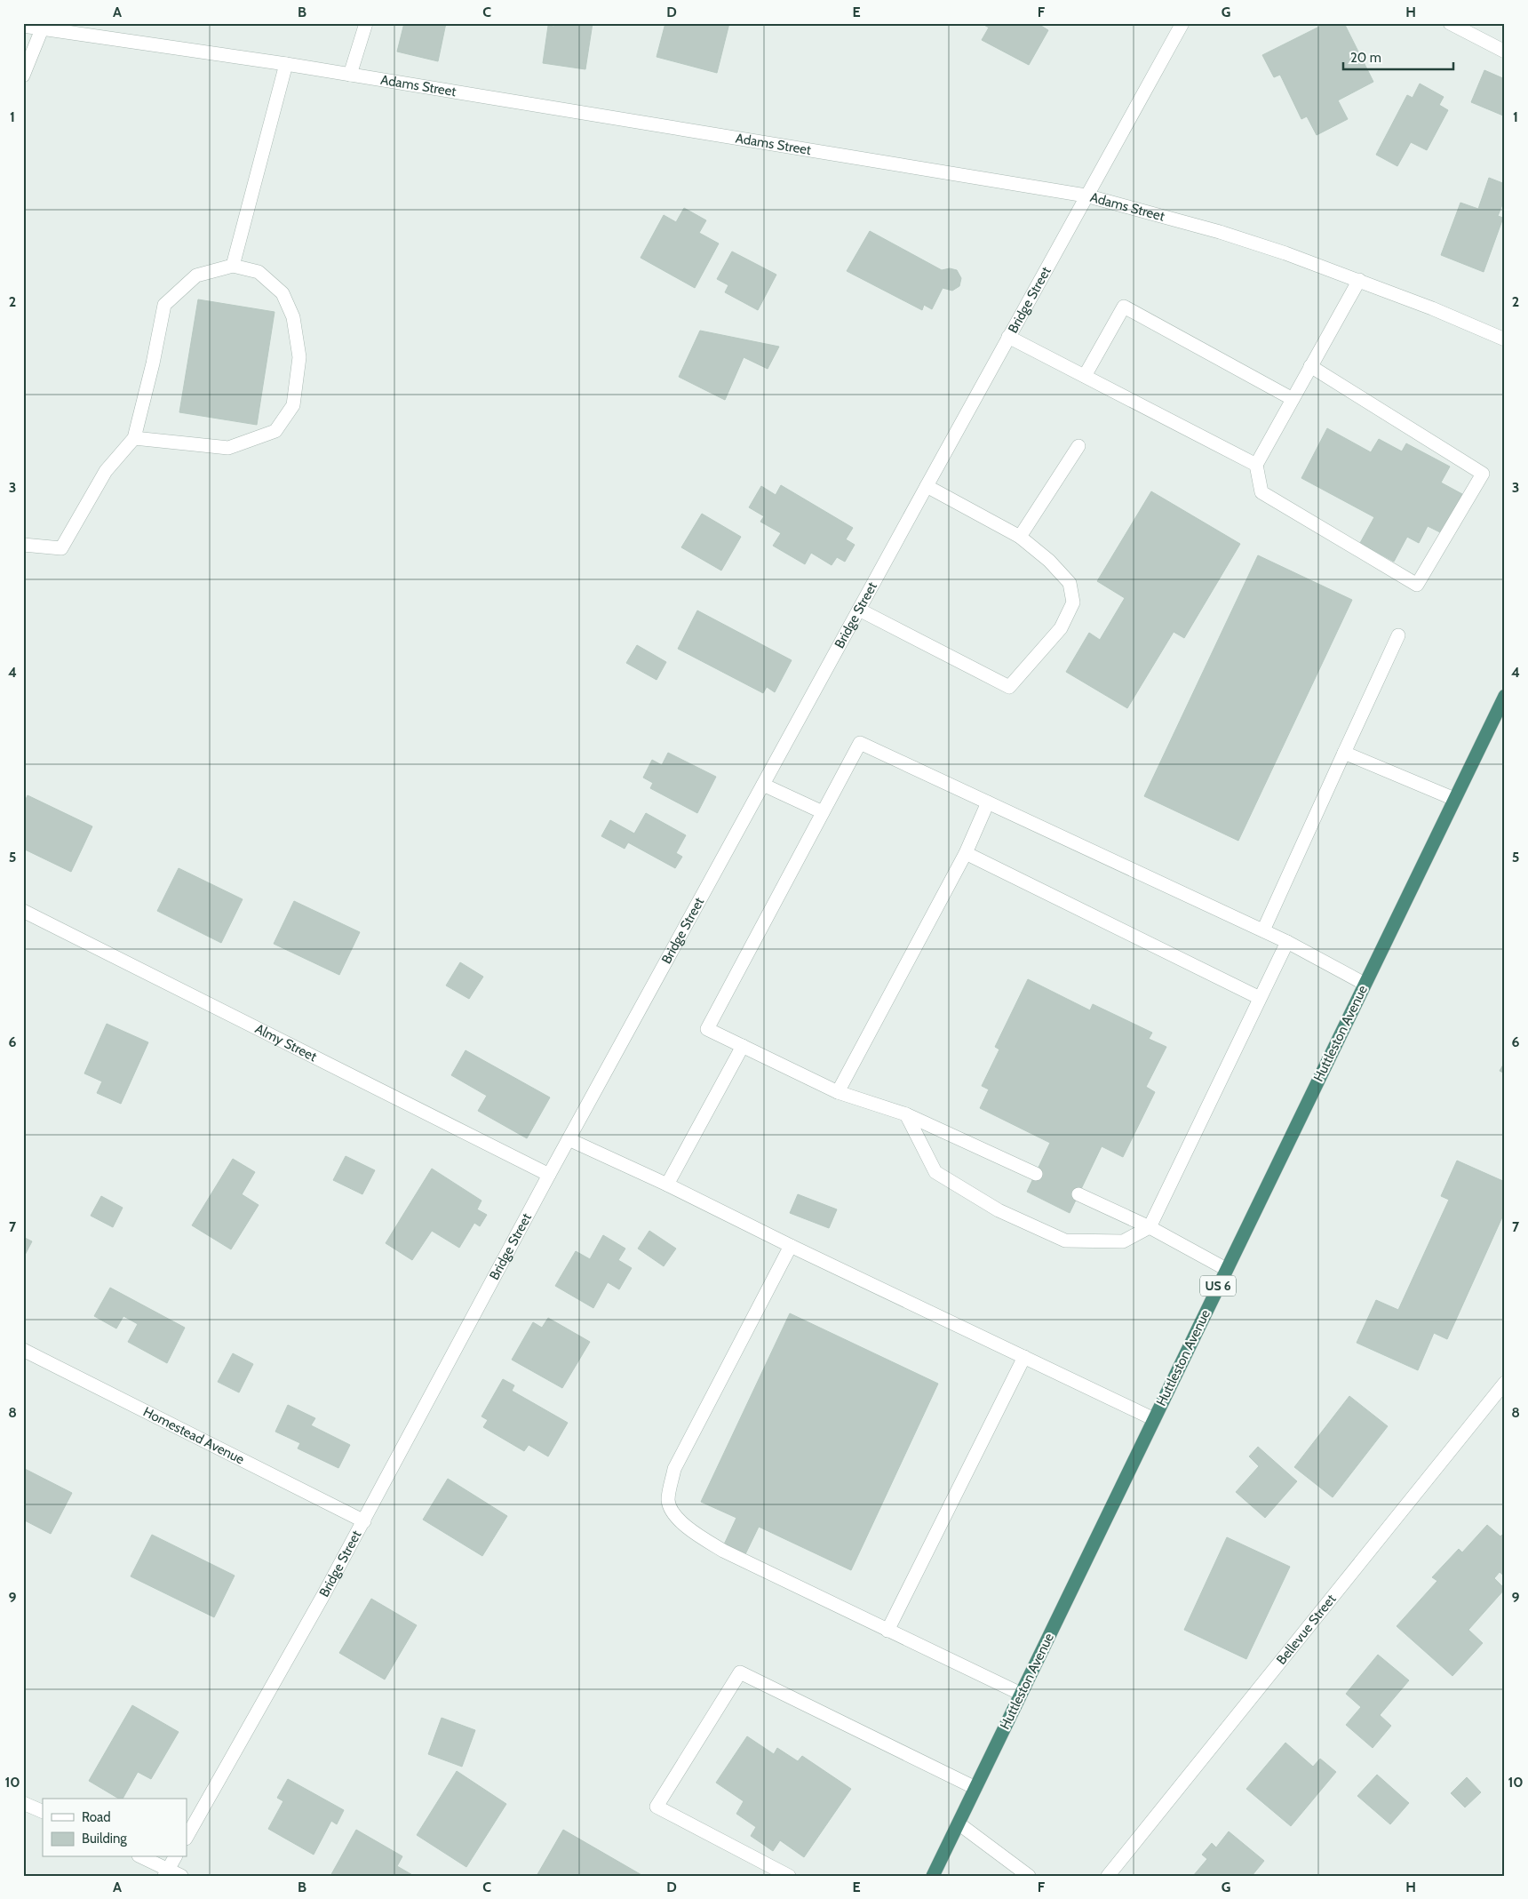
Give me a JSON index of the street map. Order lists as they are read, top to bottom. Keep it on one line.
{"streets":{"highway":["Huttleston Avenue","US 6"],"street":["Adams Street","Bridge Street","Almy Street","Homestead Avenue","Bellevue Street"]},"crossings":[["Adams Street","Bridge Street"],["Bridge Street","Almy Street"],["Bridge Street","Homestead Avenue"]],"legend":["Road","Building"],"scale_bar":"20 m","grid":{"columns":["A","B","C","D","E","F","G","H"],"rows":["1","2","3","4","5","6","7","8","9","10"]}}
